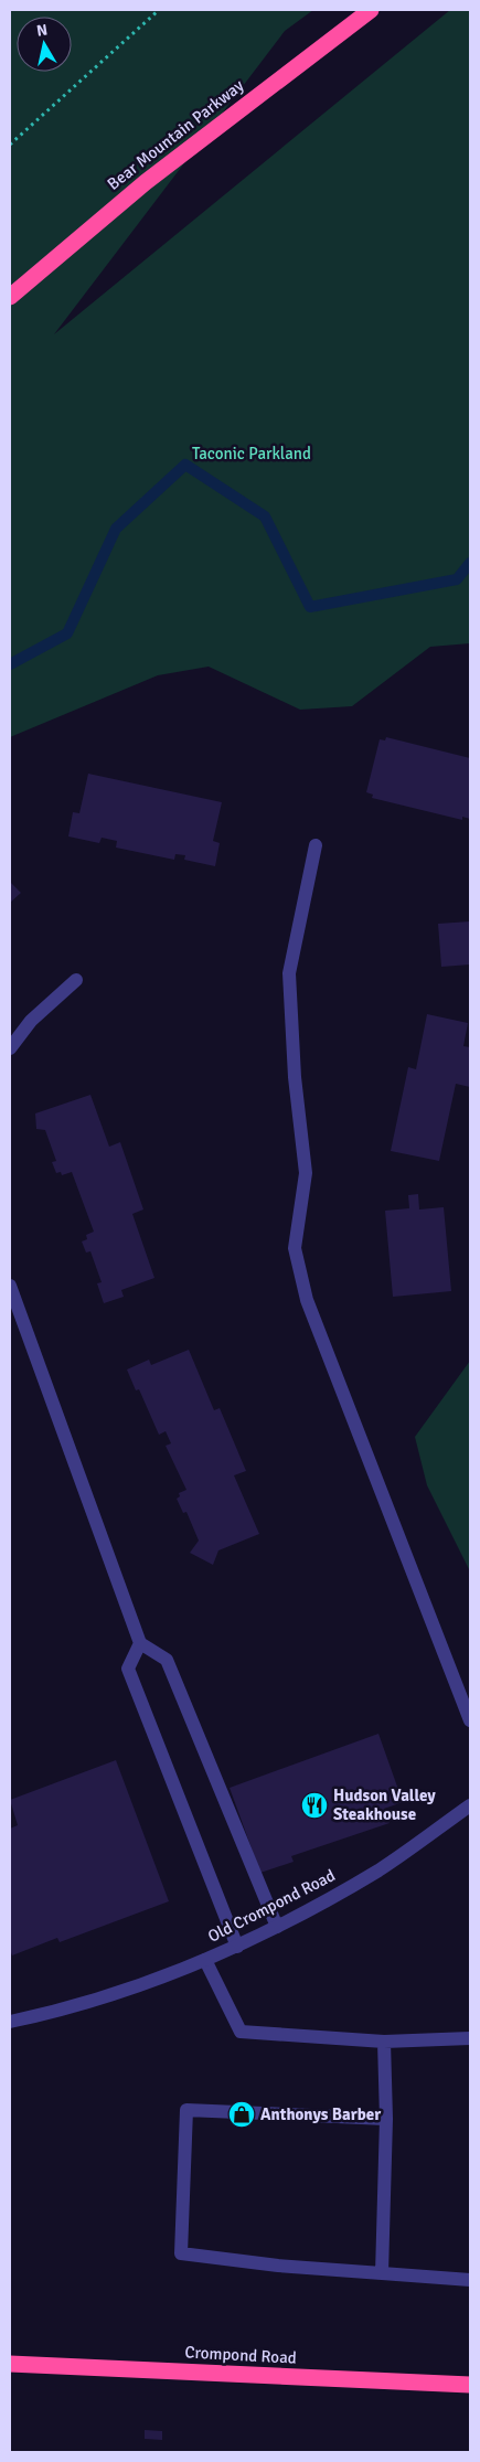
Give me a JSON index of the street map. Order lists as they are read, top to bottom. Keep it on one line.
{"streets":{"highway":["Bear Mountain Parkway","Crompond Road"],"street":["Old Crompond Road"]},"parks":["Taconic Parkland"],"places":{"restaurant":["Hudson Valley Steakhouse"],"shop":["Anthonys Barber"]},"north":"top"}
